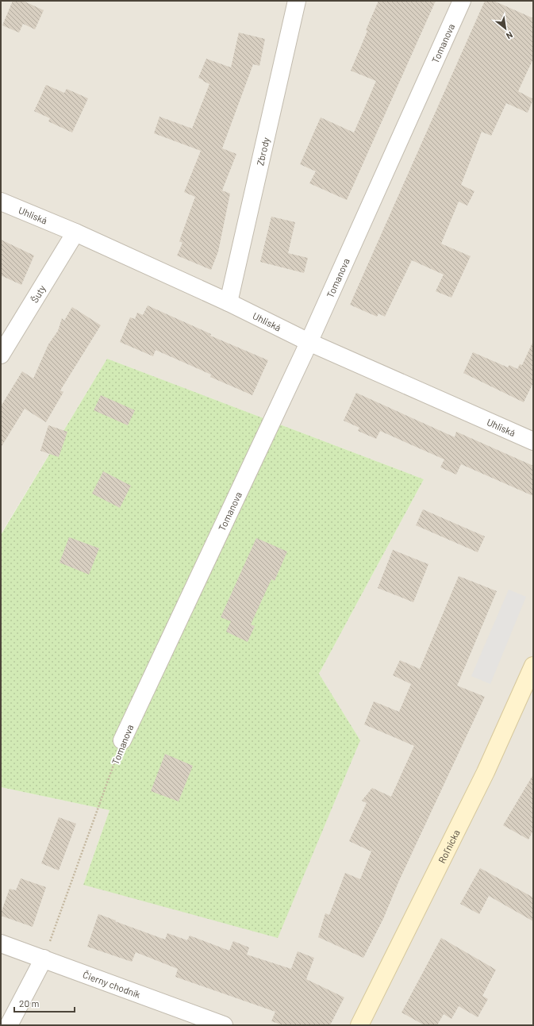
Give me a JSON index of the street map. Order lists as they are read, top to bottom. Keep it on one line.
{"streets":{"street":["Tomanova","Zbrody","Uhliská","Šuty","Roľnícka","Čierny chodník"]},"crossings":[["Tomanova","Uhliská"],["Tomanova","Čierny chodník"],["Zbrody","Uhliská"],["Uhliská","Šuty"]],"scale_bar":"20 m","north":"bottom right"}
